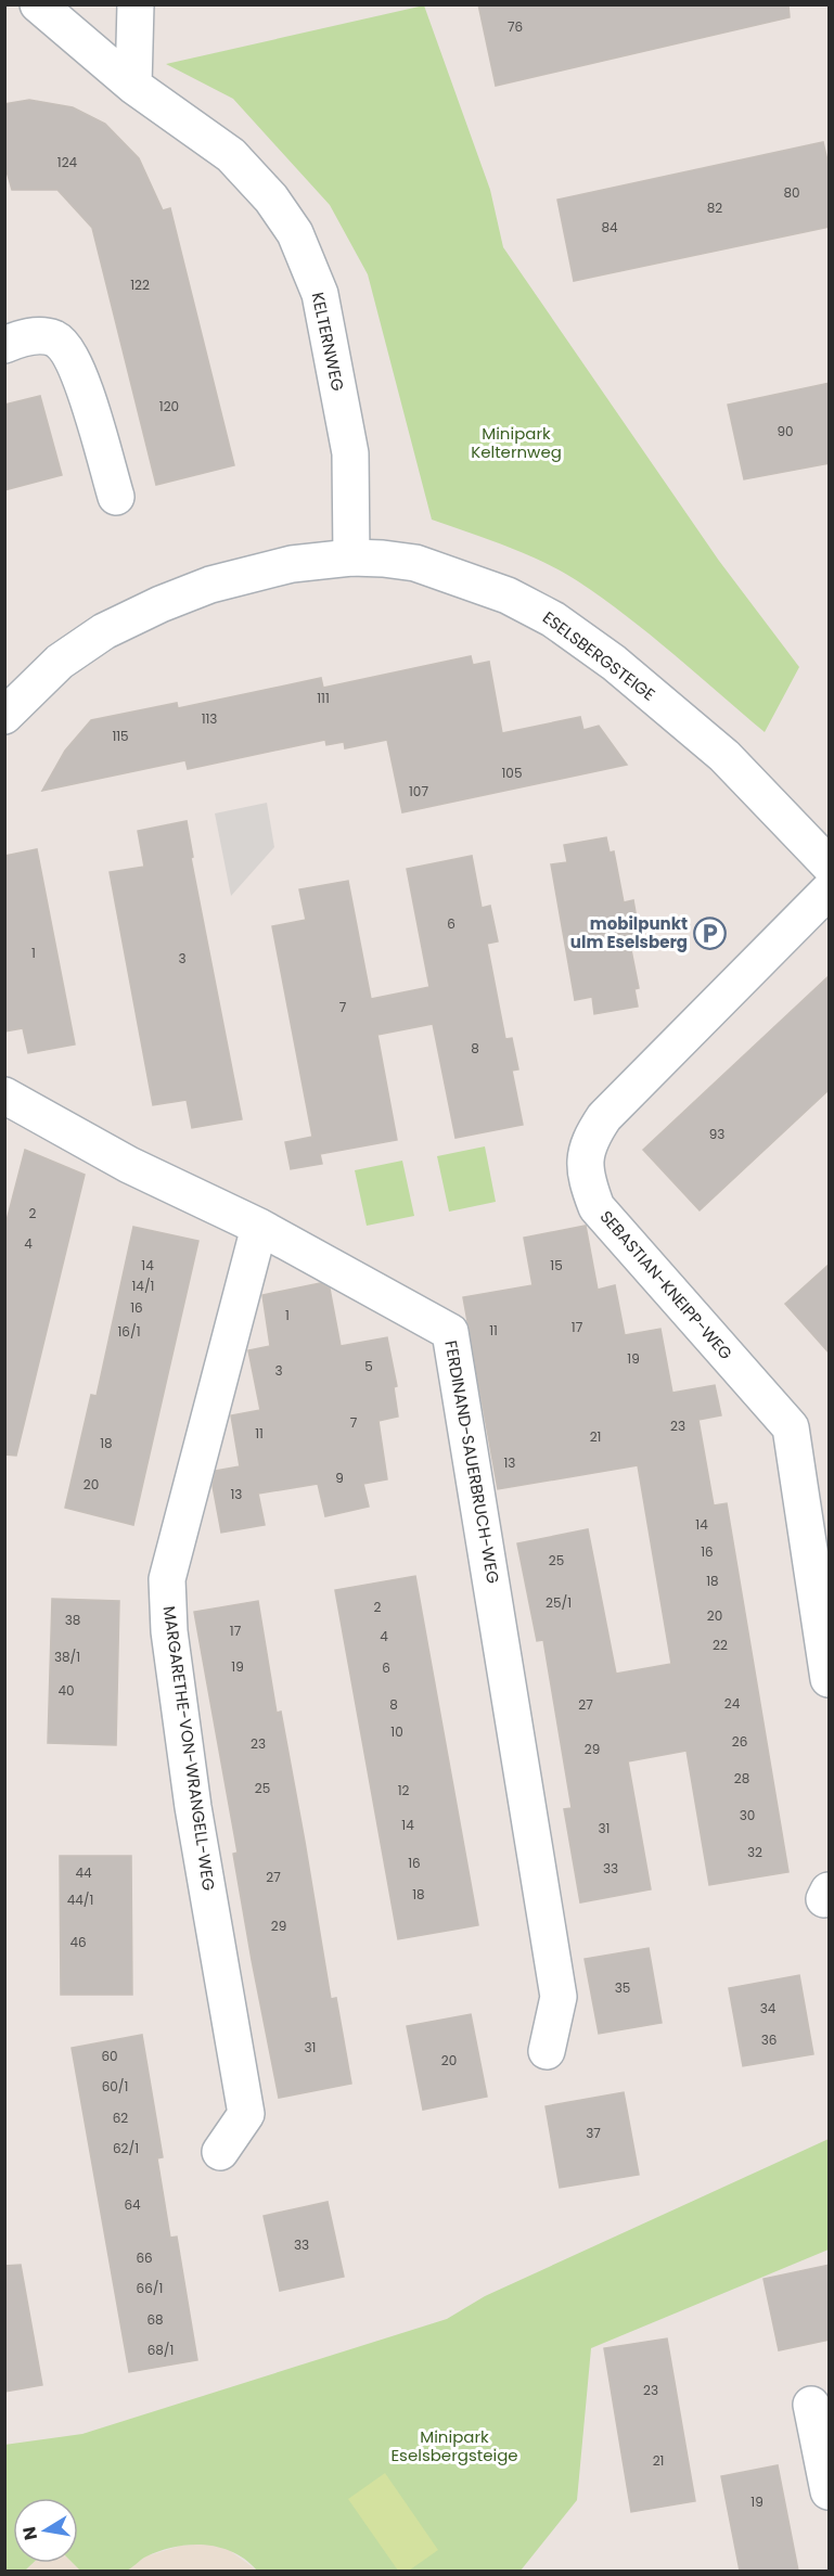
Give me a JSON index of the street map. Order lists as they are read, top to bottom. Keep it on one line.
{"streets":{"street":["KELTERNWEG","ESELSBERGSTEIGE","SEBASTIAN-KNEIPP-WEG","FERDINAND-SAUERBRUCH-WEG","MARGARETHE-VON-WRANGELL-WEG"]},"crossings":[["KELTERNWEG","ESELSBERGSTEIGE"],["FERDINAND-SAUERBRUCH-WEG","MARGARETHE-VON-WRANGELL-WEG"]],"parks":["Minipark Kelternweg","Minipark Eselsbergsteige"],"places":{"parking":["mobilpunkt ulm Eselsberg"]},"house_numbers":["76","124","80","82","84","122","120","90","111","113","115","105","107","6","1","3","7","8","93","2","4","14","15","14/1","16","1","17","11","16/1","19","5","3","7","23","11","21","18","13","9","20","13","14","16","25","18","25/1","2","20","38","17","4","22","38/1","19","6","40","24","8","27","10","26","23","29","28","25","12","30","14","31","32","16","33","44","27","18","44/1","29","46","35","34","36","31","60","20","60/1","62","37","62/1","64","33","66","66/1","68","68/1","23","21","19"],"north":"left"}
